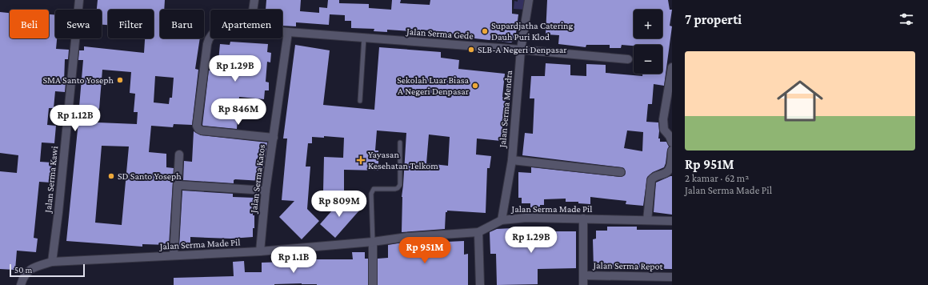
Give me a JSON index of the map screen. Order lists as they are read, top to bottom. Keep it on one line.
{"streets":{"street":["Jalan Serma Gede","Jalan Serma Mendra","Jalan Serma Katos","Jalan Serma Kawi","Jalan Serma Made Pil","Jalan Serma Repot"]},"crossings":[["Jalan Serma Gede","Jalan Serma Mendra"],["Jalan Serma Gede","Jalan Serma Katos"],["Jalan Serma Mendra","Jalan Serma Made Pil"],["Jalan Serma Katos","Jalan Serma Made Pil"],["Jalan Serma Kawi","Jalan Serma Made Pil"]],"places":{"other":["Supardjatha Catering Dauh Puri Klod","SLB-A Negeri Denpasar","SMA Santo Yoseph","Sekolah Luar Biasa A Negeri Denpasar","SD Santo Yoseph"],"health":["Yayasan Kesehatan Telkom"]},"scale_bar":"50 m","page":{"heading":"7 properti","map_buttons":["+","−"],"chip":["Beli","Sewa","Filter","Baru","Apartemen"],"list":[{"name":"Rp 951M","note":"2 kamar · 62 m² · Jalan Serma Made Pil"}],"price":["Rp 1.29B","Rp 846M","Rp 1.12B","Rp 809M","Rp 1.29B","Rp 951M","Rp 1.1B"],"scale":"50 m"}}
